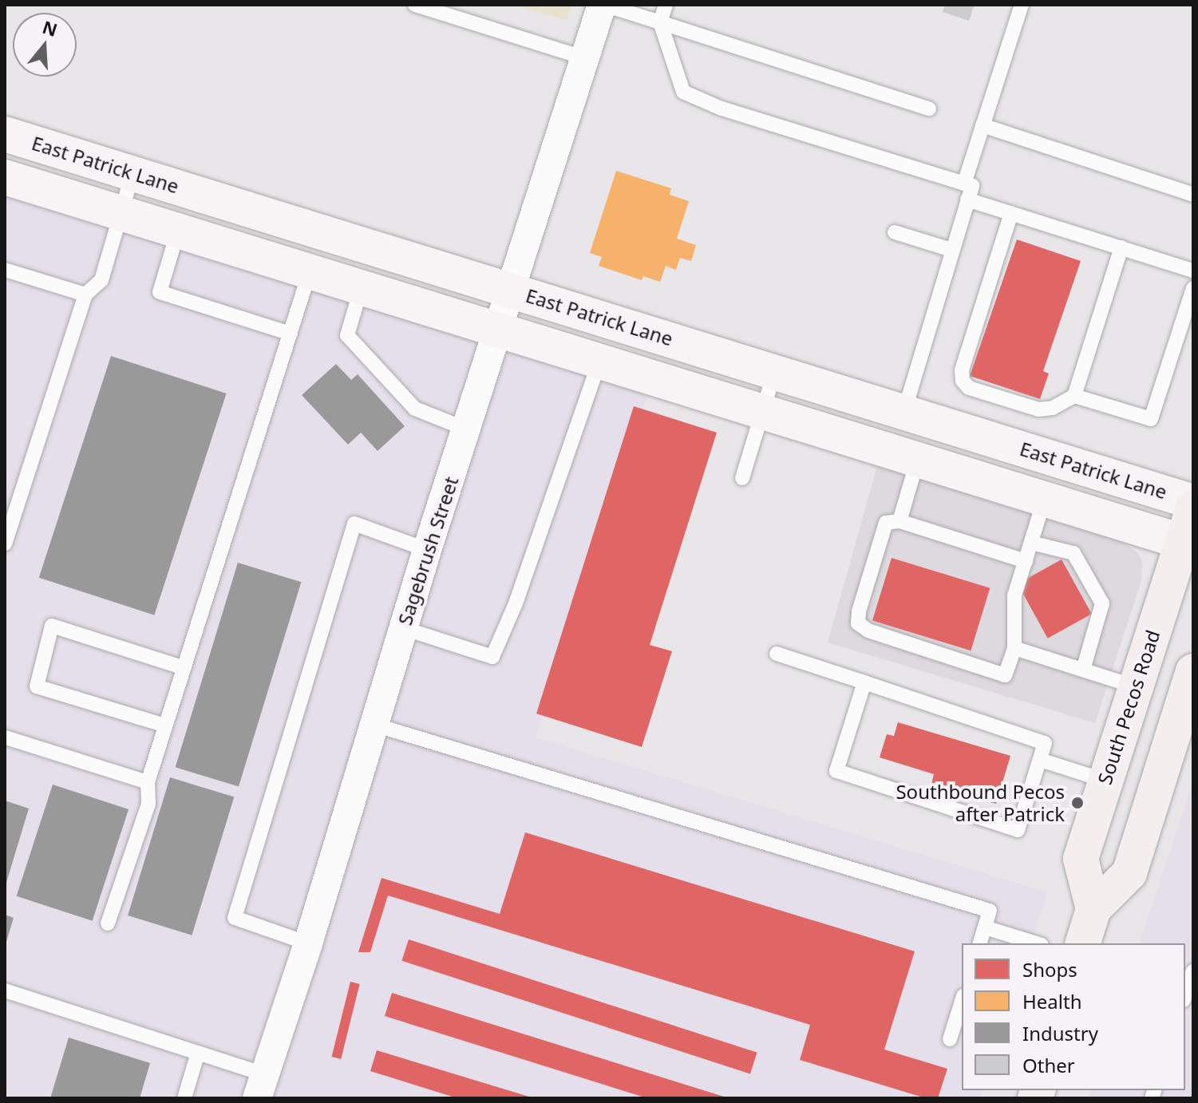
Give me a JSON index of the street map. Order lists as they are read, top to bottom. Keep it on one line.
{"streets":{"main road":["East Patrick Lane","South Pecos Road"],"street":["Sagebrush Street"]},"crossings":[["East Patrick Lane","Sagebrush Street"]],"places":["Southbound Pecos after Patrick"],"legend":["Shops","Health","Industry","Other"],"north":"top"}
